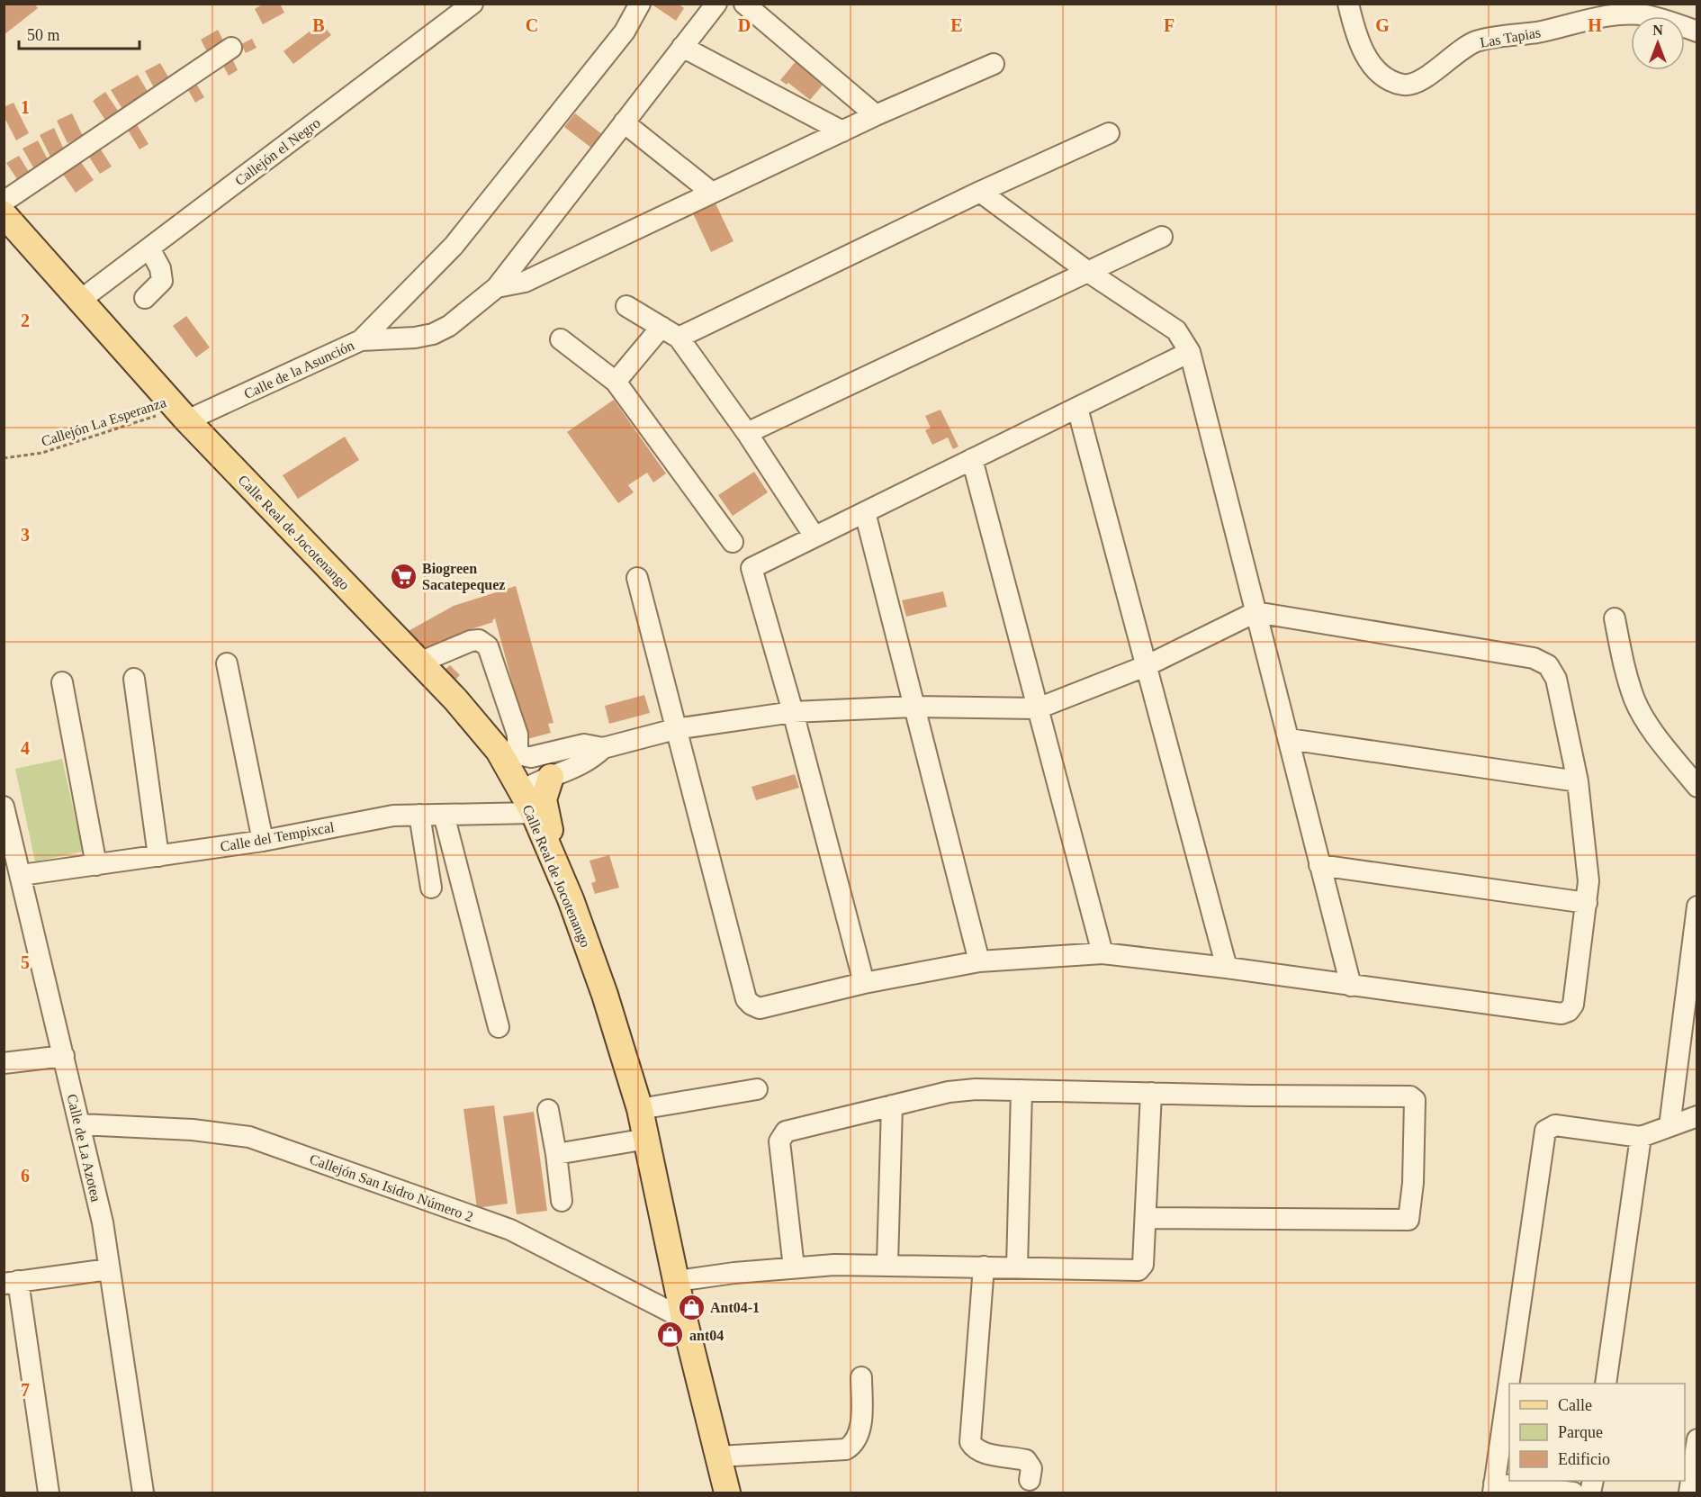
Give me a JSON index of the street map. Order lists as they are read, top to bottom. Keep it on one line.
{"streets":{"main road":["Calle Real de Jocotenango"],"street":["Las Tapias","Callejón el Negro","Calle de la Asunción","Calle del Tempixcal","Calle de La Azotea","Callejón San Isidro Número 2"],"path":["Callejón La Esperanza"]},"crossings":[["Callejón el Negro","Calle Real de Jocotenango"],["Calle de la Asunción","Callejón La Esperanza"],["Calle de la Asunción","Calle Real de Jocotenango"],["Callejón La Esperanza","Calle Real de Jocotenango"],["Calle Real de Jocotenango","Calle del Tempixcal"],["Calle Real de Jocotenango","Callejón San Isidro Número 2"],["Calle del Tempixcal","Calle de La Azotea"],["Calle de La Azotea","Callejón San Isidro Número 2"]],"places":{"supermarket":["Biogreen Sacatepequez"],"shop":["Ant04-1","ant04"]},"legend":["Calle","Parque","Edificio"],"scale_bar":"50 m","north":"top","grid":{"columns":["B","C","D","E","F","G","H"],"rows":["1","2","3","4","5","6","7"]}}
